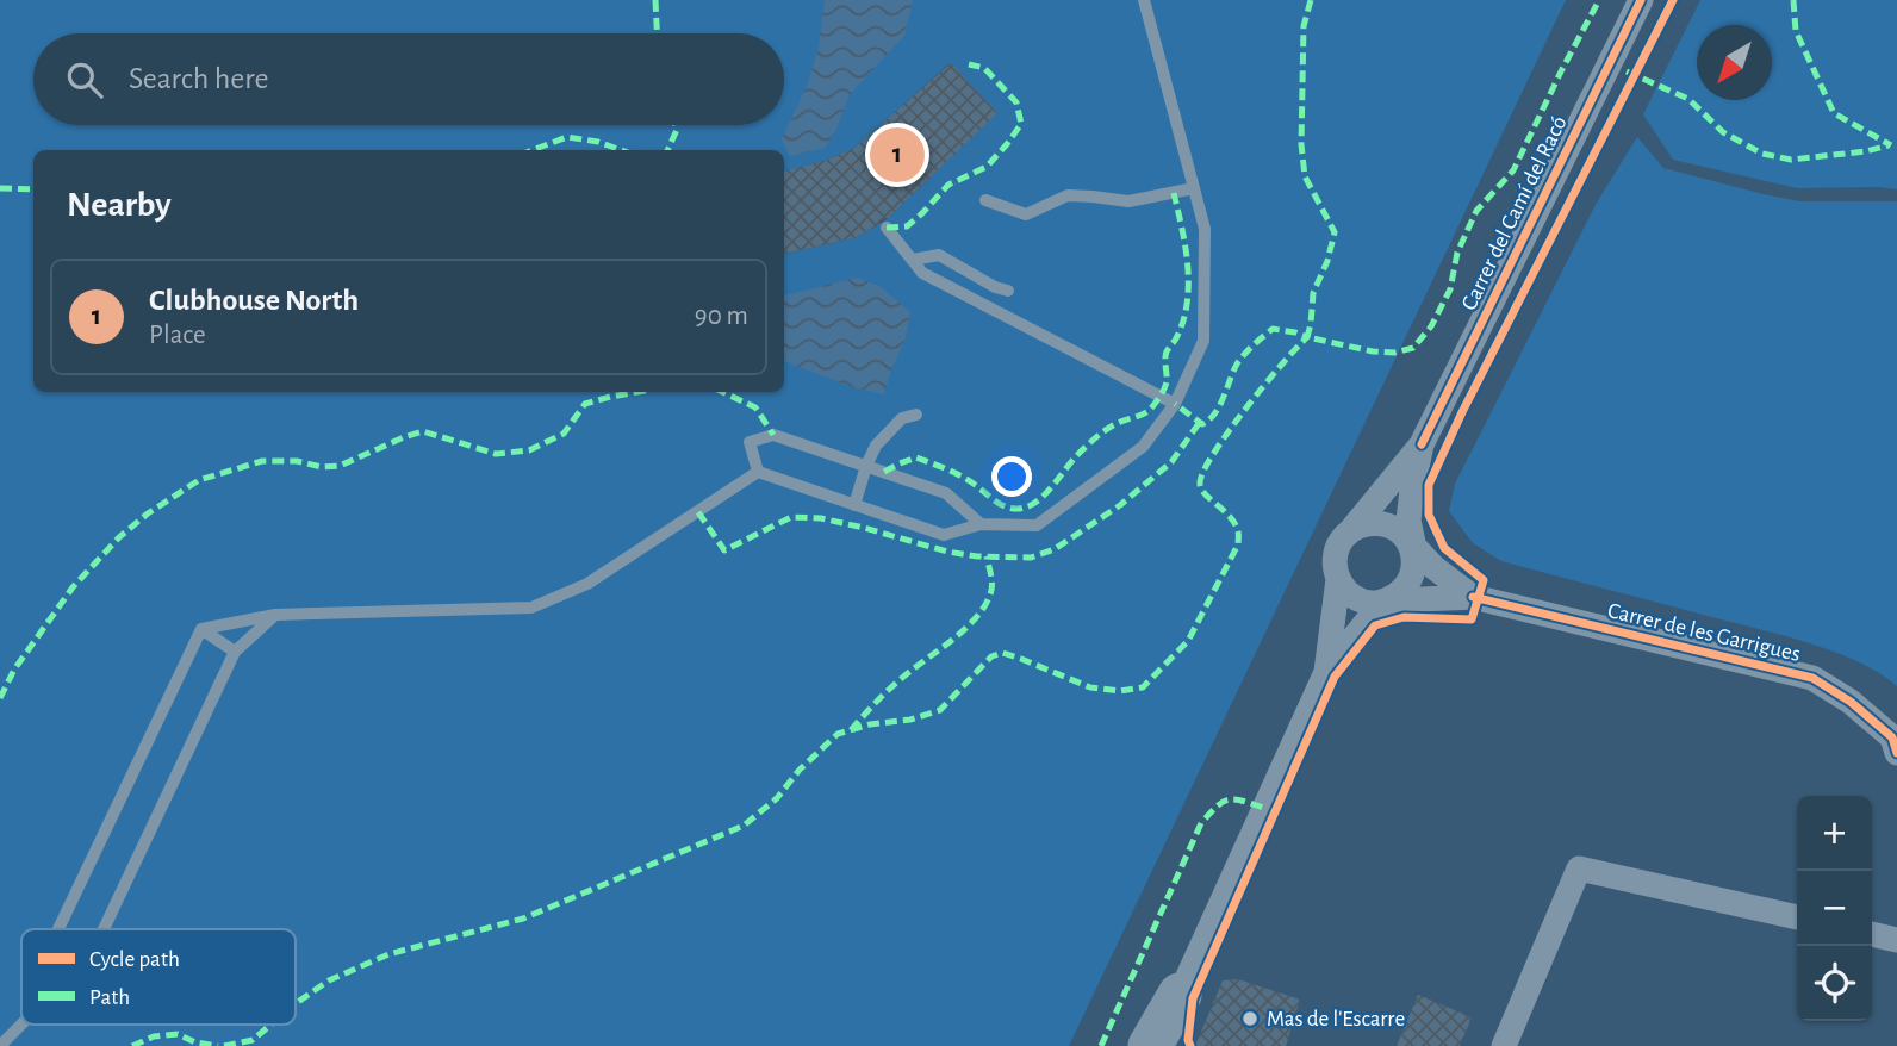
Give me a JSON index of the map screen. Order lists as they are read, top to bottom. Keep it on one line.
{"streets":{"street":["Carrer del Camí del Racó","Carrer de les Garrigues"]},"crossings":[["Carrer del Camí del Racó","Carrer de les Garrigues"]],"places":["Mas de l'Escarre"],"legend":["Cycle path","Path"],"north":"bottom left","page":{"search":"Search here","pins":"1","heading":"Nearby","list":[{"mark":"1","name":"Clubhouse North","note":"Place","value":"90 m"}],"map_buttons":["+","−"]}}
